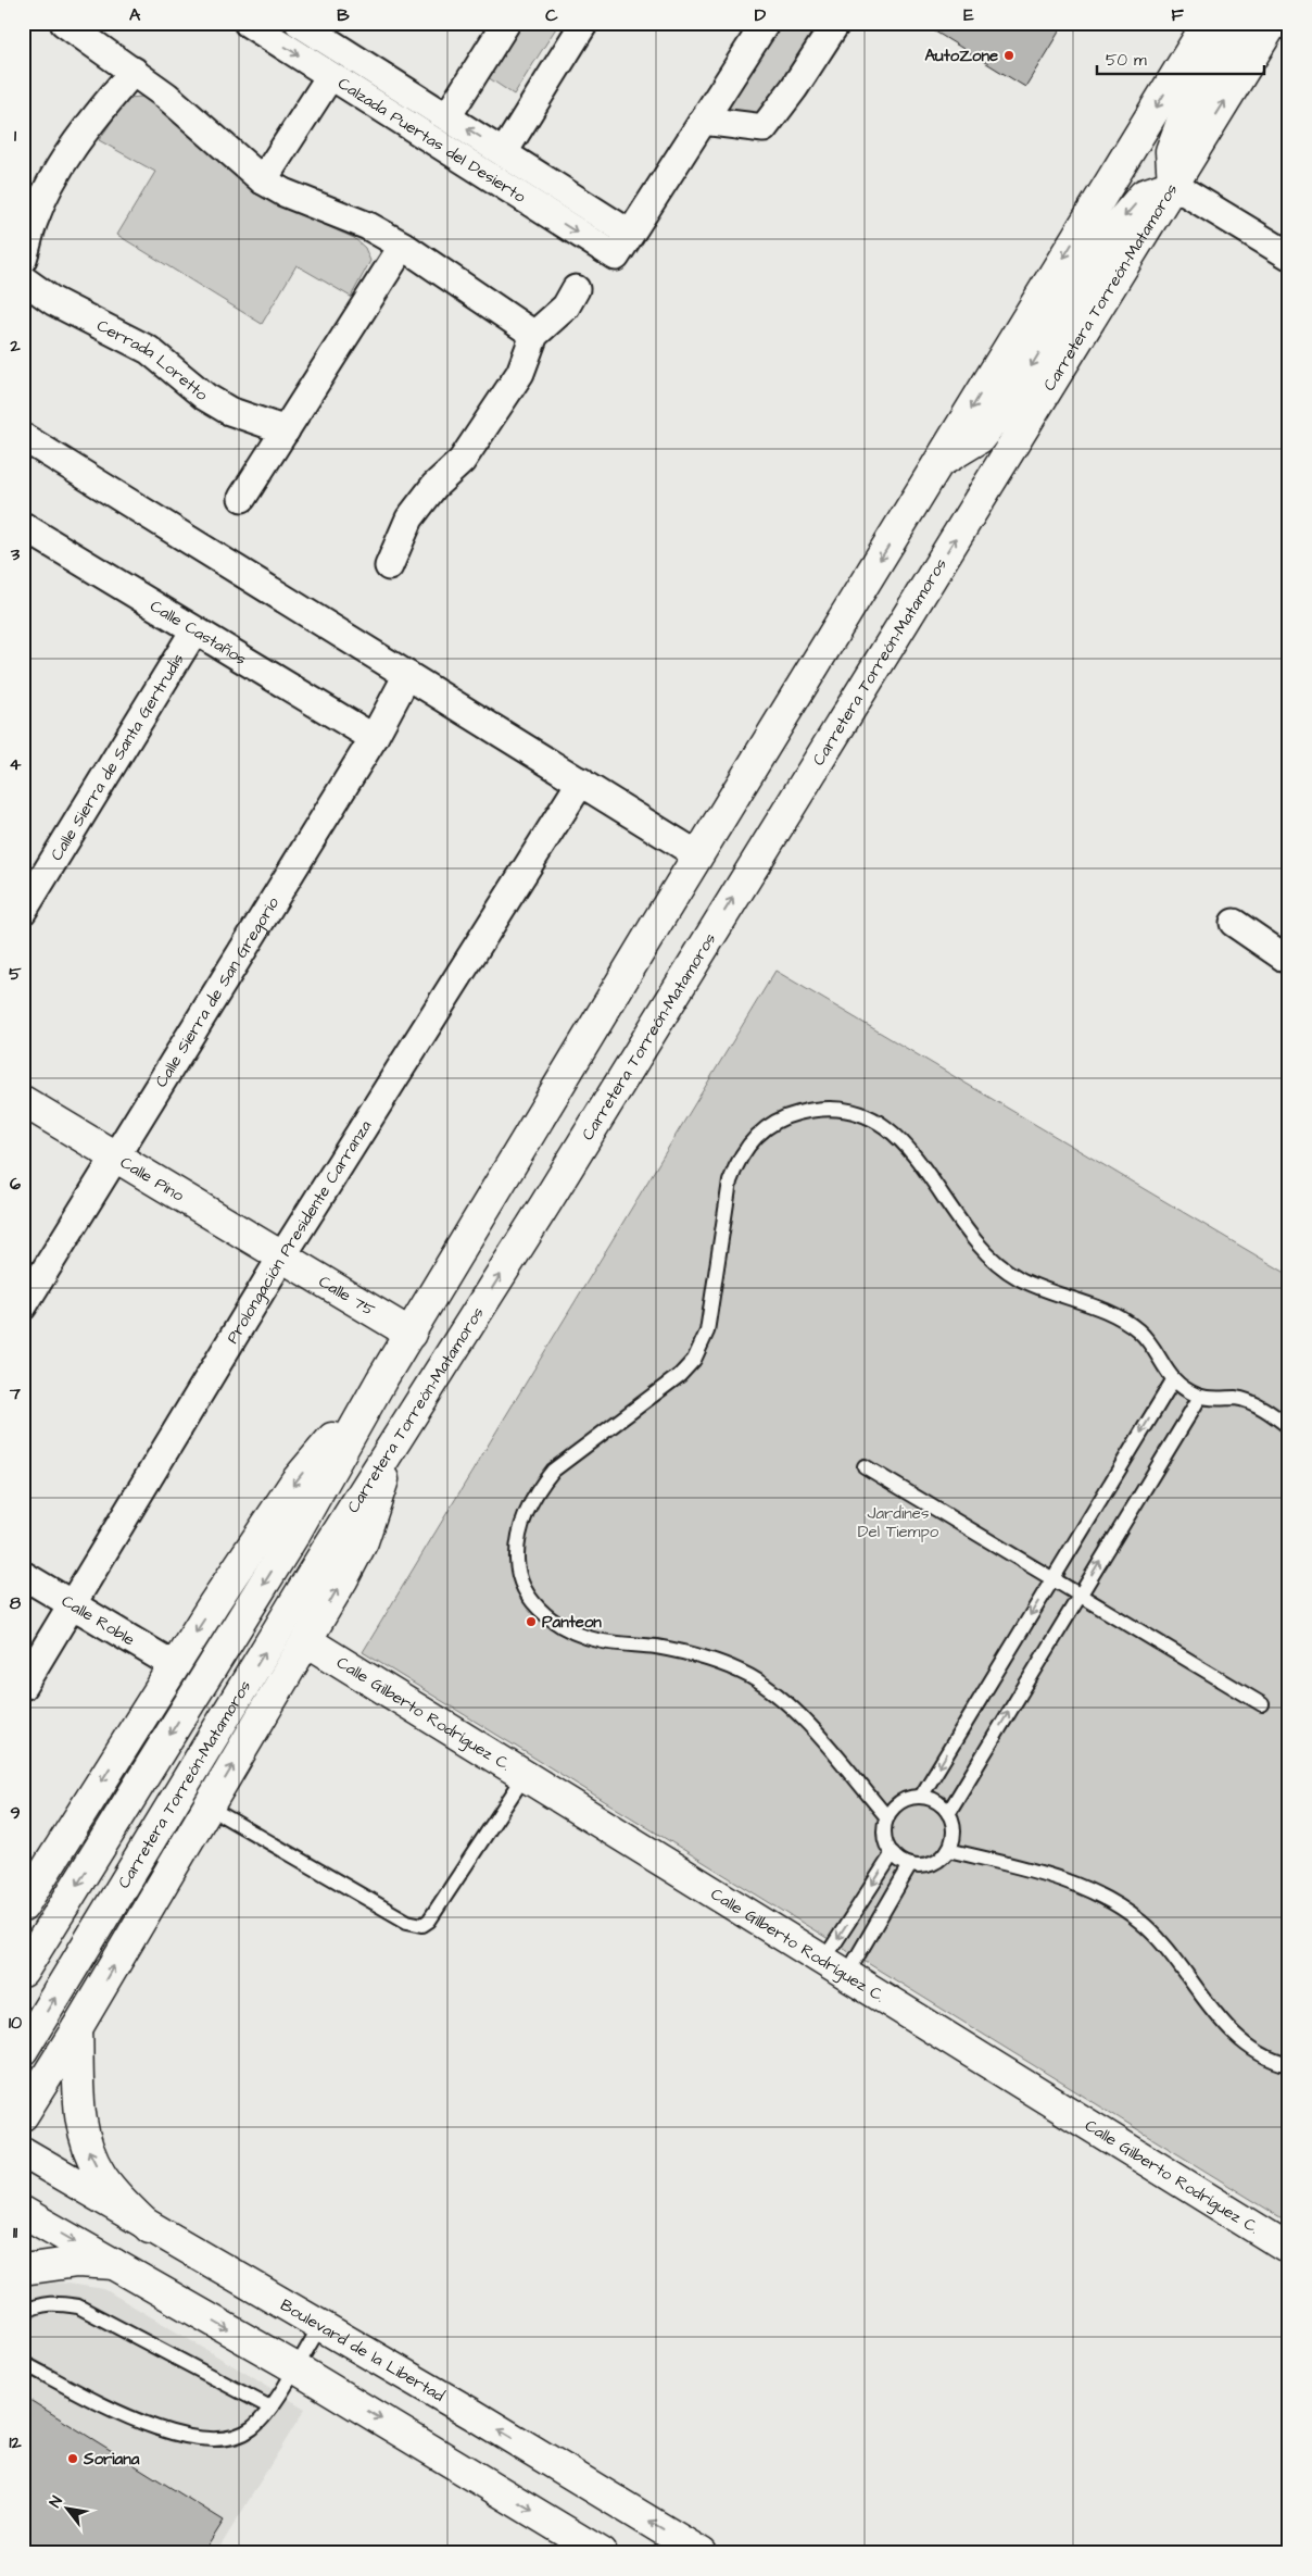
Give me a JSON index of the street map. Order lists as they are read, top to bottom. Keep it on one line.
{"streets":{"main road":["Carretera Torreón-Matamoros","Calle Pino","Calle 75","Calle Gilberto Rodríguez C.","Boulevard de la Libertad"],"street":["Calzada Puertas del Desierto","Cerrada Loretto","Calle Castaños","Calle Sierra de Santa Gertrudis","Calle Sierra de San Gregorio","Prolongación Presidente Carranza","Calle Roble"]},"crossings":[["Calle Castaños","Calle Sierra de Santa Gertrudis"],["Calle Castaños","Calle Sierra de San Gregorio"],["Calle Sierra de San Gregorio","Calle Pino"],["Calle Pino","Prolongación Presidente Carranza"],["Calle Pino","Calle 75"],["Prolongación Presidente Carranza","Calle 75"],["Prolongación Presidente Carranza","Calle Roble"]],"parks":["Jardines Del Tiempo"],"places":["AutoZone","Panteon","Soriana"],"scale_bar":"50 m","north":"top left","grid":{"columns":["A","B","C","D","E","F"],"rows":["1","2","3","4","5","6","7","8","9","10","11","12"]}}
